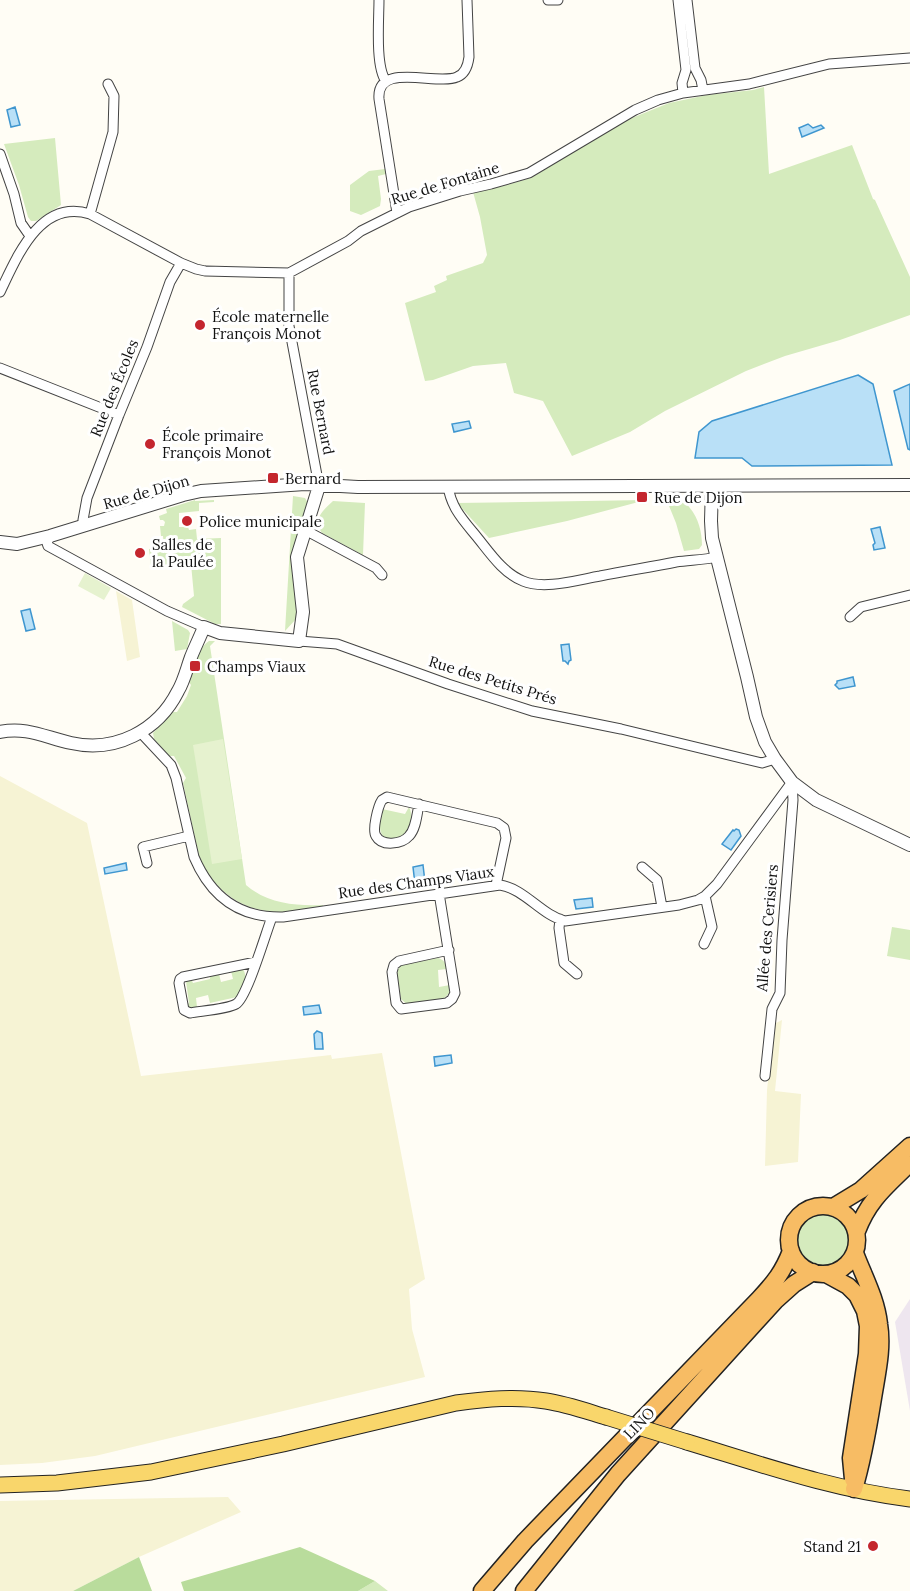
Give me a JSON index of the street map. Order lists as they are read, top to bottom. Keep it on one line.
{"streets":{"highway":["LINO"],"street":["Rue de Fontaine","Rue des Écoles","Rue Bernard","Rue de Dijon","Rue des Petits Prés","Rue des Champs Viaux","Allée des Cerisiers"]},"crossings":[["Rue de Fontaine","Rue des Écoles"],["Rue de Fontaine","Rue Bernard"],["Rue des Écoles","Rue de Dijon"],["Rue Bernard","Rue de Dijon"]],"places":{"other":["École maternelle François Monot","École primaire François Monot","Police municipale","Salles de la Paulée","Stand 21"],"transit":["Bernard","Rue de Dijon","Champs Viaux"]}}
